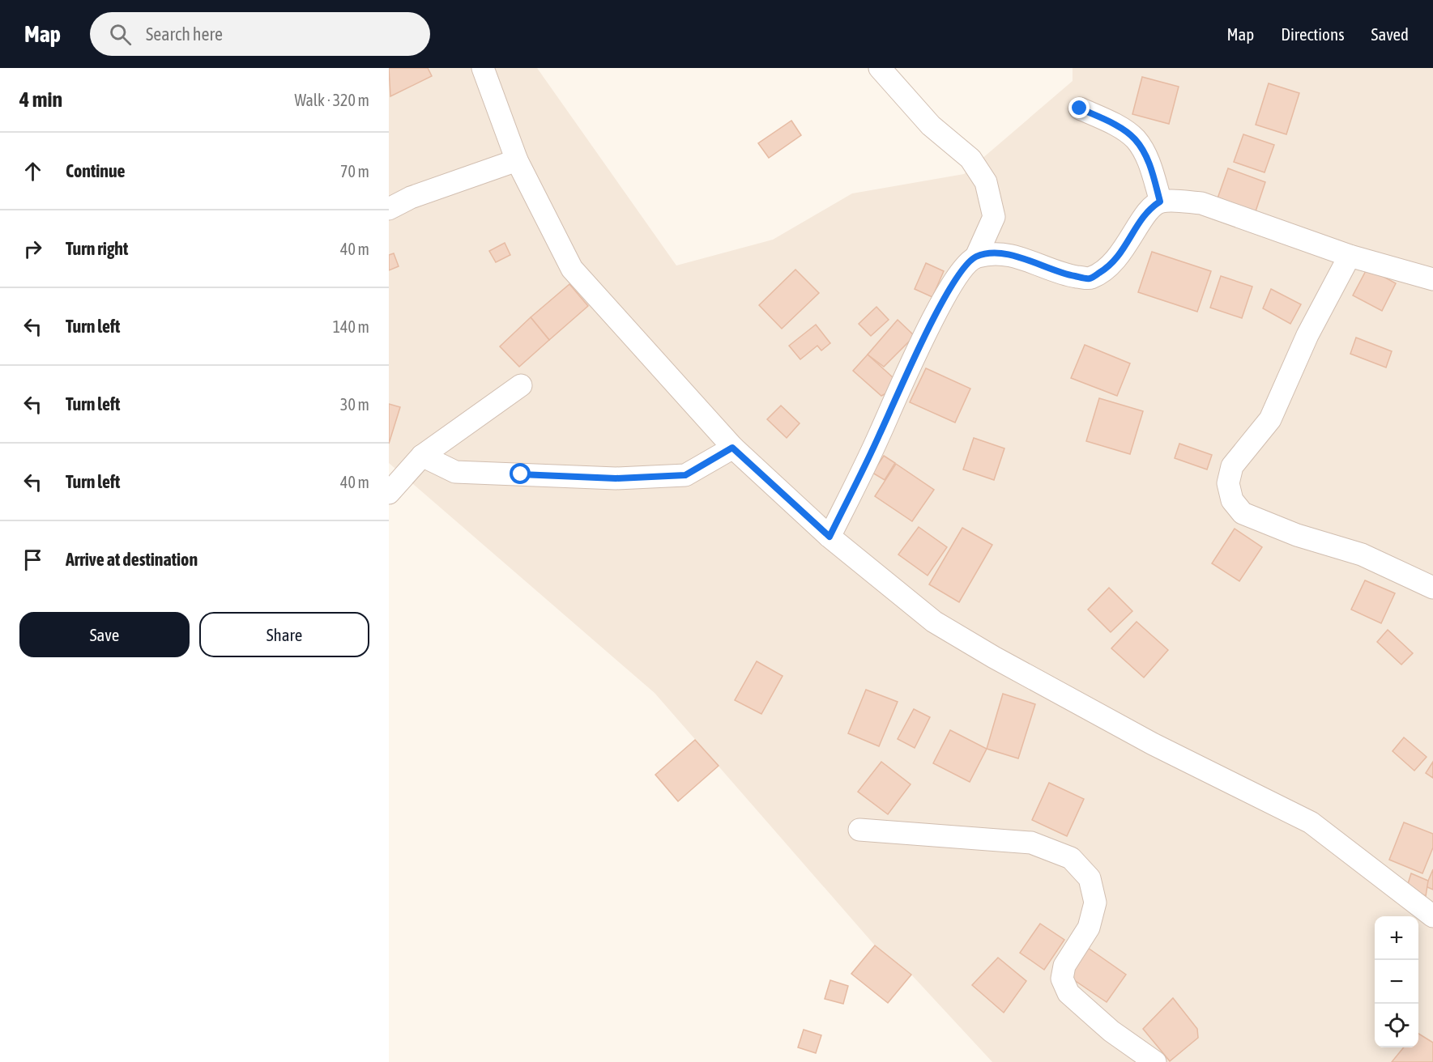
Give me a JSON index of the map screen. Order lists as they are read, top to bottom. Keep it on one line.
{"page":{"header":"Map","search":"Search here","nav":["Map","Directions","Saved"],"heading":["4 min","Walk · 320 m"],"list":[["Continue","70 m"],["Turn right","40 m"],["Turn left","140 m"],["Turn left","30 m"],["Turn left","40 m"],"Arrive at destination"],"buttons":["Save","Share"],"map_buttons":["+","−"]}}
